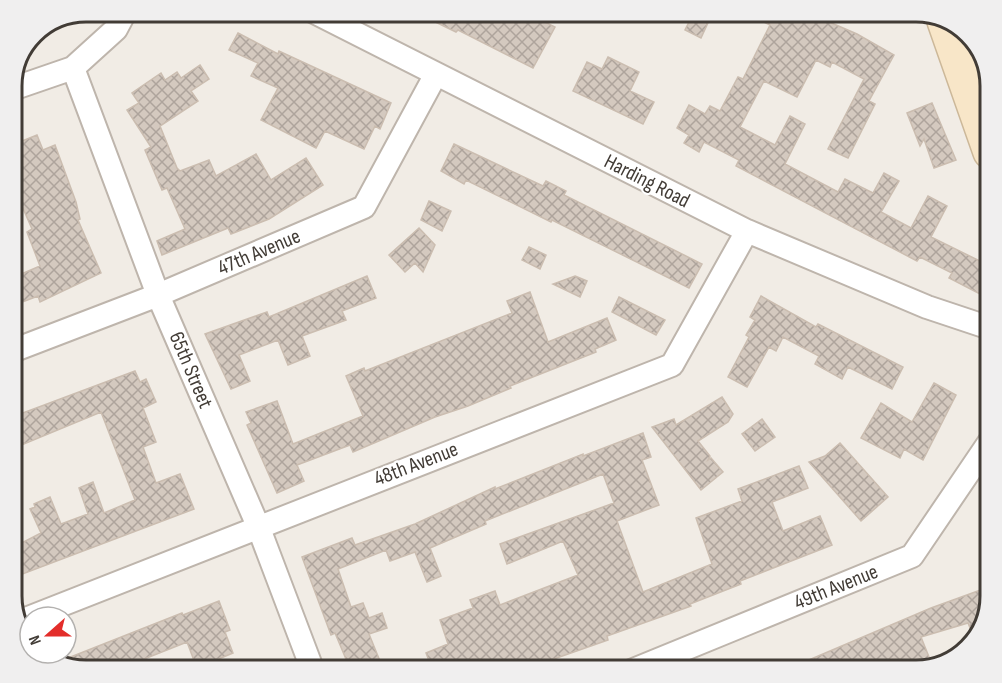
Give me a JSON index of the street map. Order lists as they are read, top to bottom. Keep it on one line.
{"streets":{"street":["Harding Road","47th Avenue","65th Street","48th Avenue","49th Avenue"]},"crossings":[["Harding Road","47th Avenue"],["Harding Road","48th Avenue"],["47th Avenue","65th Street"],["65th Street","48th Avenue"]],"north":"left"}
